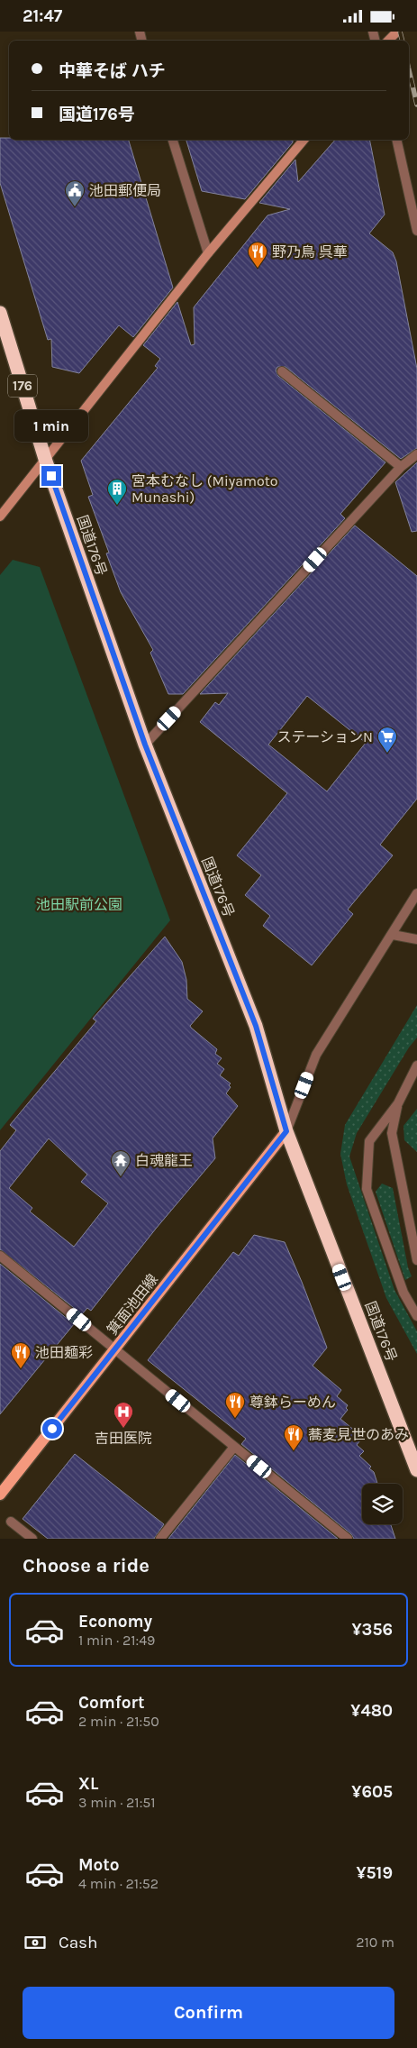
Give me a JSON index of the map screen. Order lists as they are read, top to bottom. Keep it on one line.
{"streets":{"highway":["176","国道176号"],"main road":["箕面池田線"]},"crossings":[["国道176号","箕面池田線"]],"parks":["池田駅前公園"],"places":{"public building":["池田郵便局"],"restaurant":["野乃鳥 呉華","池田麺彩","尊鉢らーめん","蕎麦見世のあみ"],"building":["宮本むなし (Miyamoto Munashi)"],"supermarket":["ステーションN"],"temple":["白魂龍王"],"hospital":["吉田医院"]},"page":{"status":"21:47","banner":["中華そば ハチ","国道176号"],"bubble":"1 min","heading":"Choose a ride","list":[{"name":"Economy","note":"1 min · 21:49","value":"¥356"},{"name":"Comfort","note":"2 min · 21:50","value":"¥480"},{"name":"XL","note":"3 min · 21:51","value":"¥605"},{"name":"Moto","note":"4 min · 21:52","value":"¥519"}],"pay":["Cash","210 m"],"buttons":"Confirm"}}
